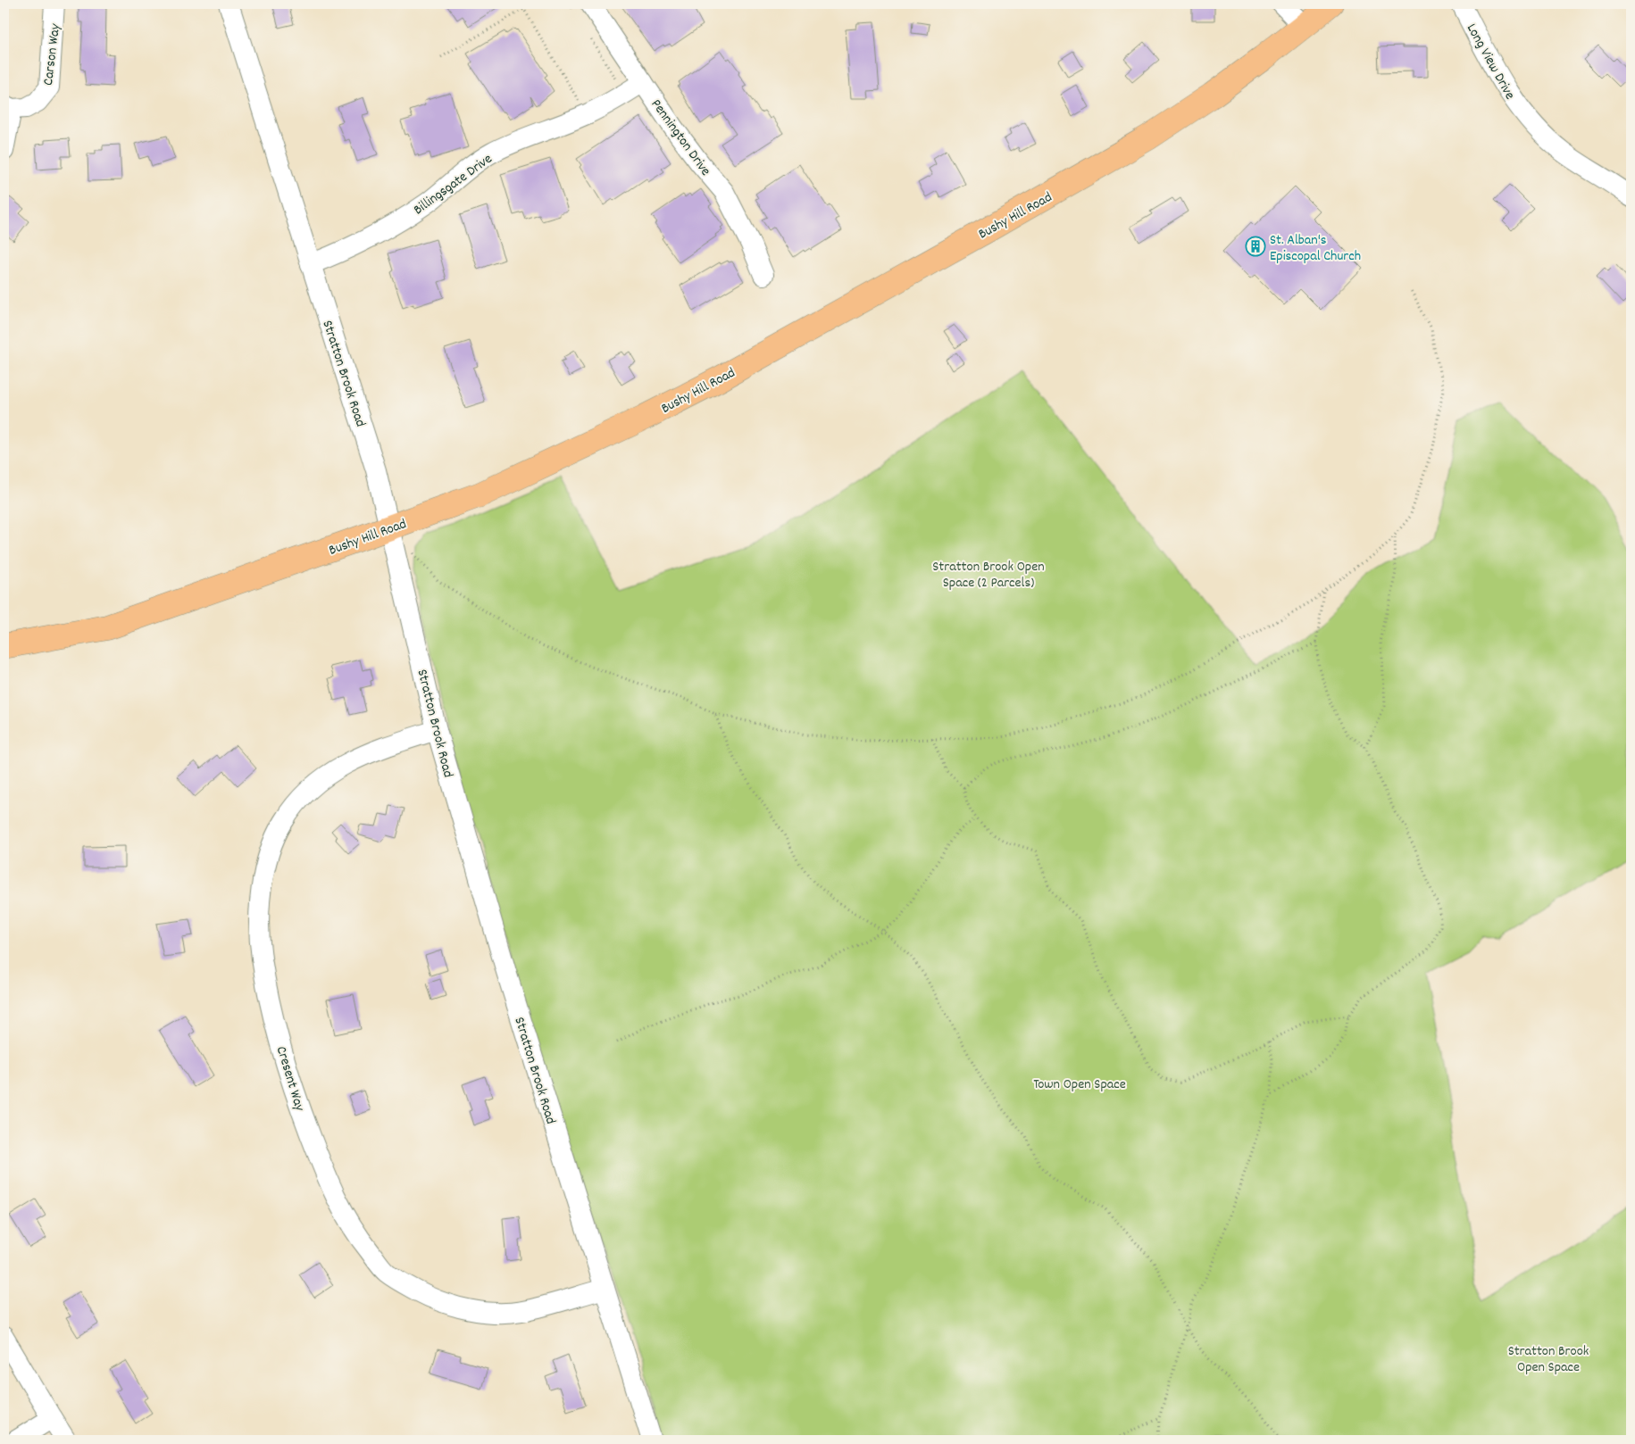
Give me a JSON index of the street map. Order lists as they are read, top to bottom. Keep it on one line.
{"streets":{"main road":["Bushy Hill Road"],"street":["Carson Way","Long View Drive","Pennington Drive","Billingsgate Drive","Stratton Brook Road","Cresent Way"]},"crossings":[["Pennington Drive","Billingsgate Drive"],["Billingsgate Drive","Stratton Brook Road"],["Bushy Hill Road","Stratton Brook Road"],["Stratton Brook Road","Cresent Way"]],"parks":["Stratton Brook Open Space (2 Parcels)","Town Open Space","Stratton Brook Open Space"],"places":{"building":["St. Alban's Episcopal Church"]}}
